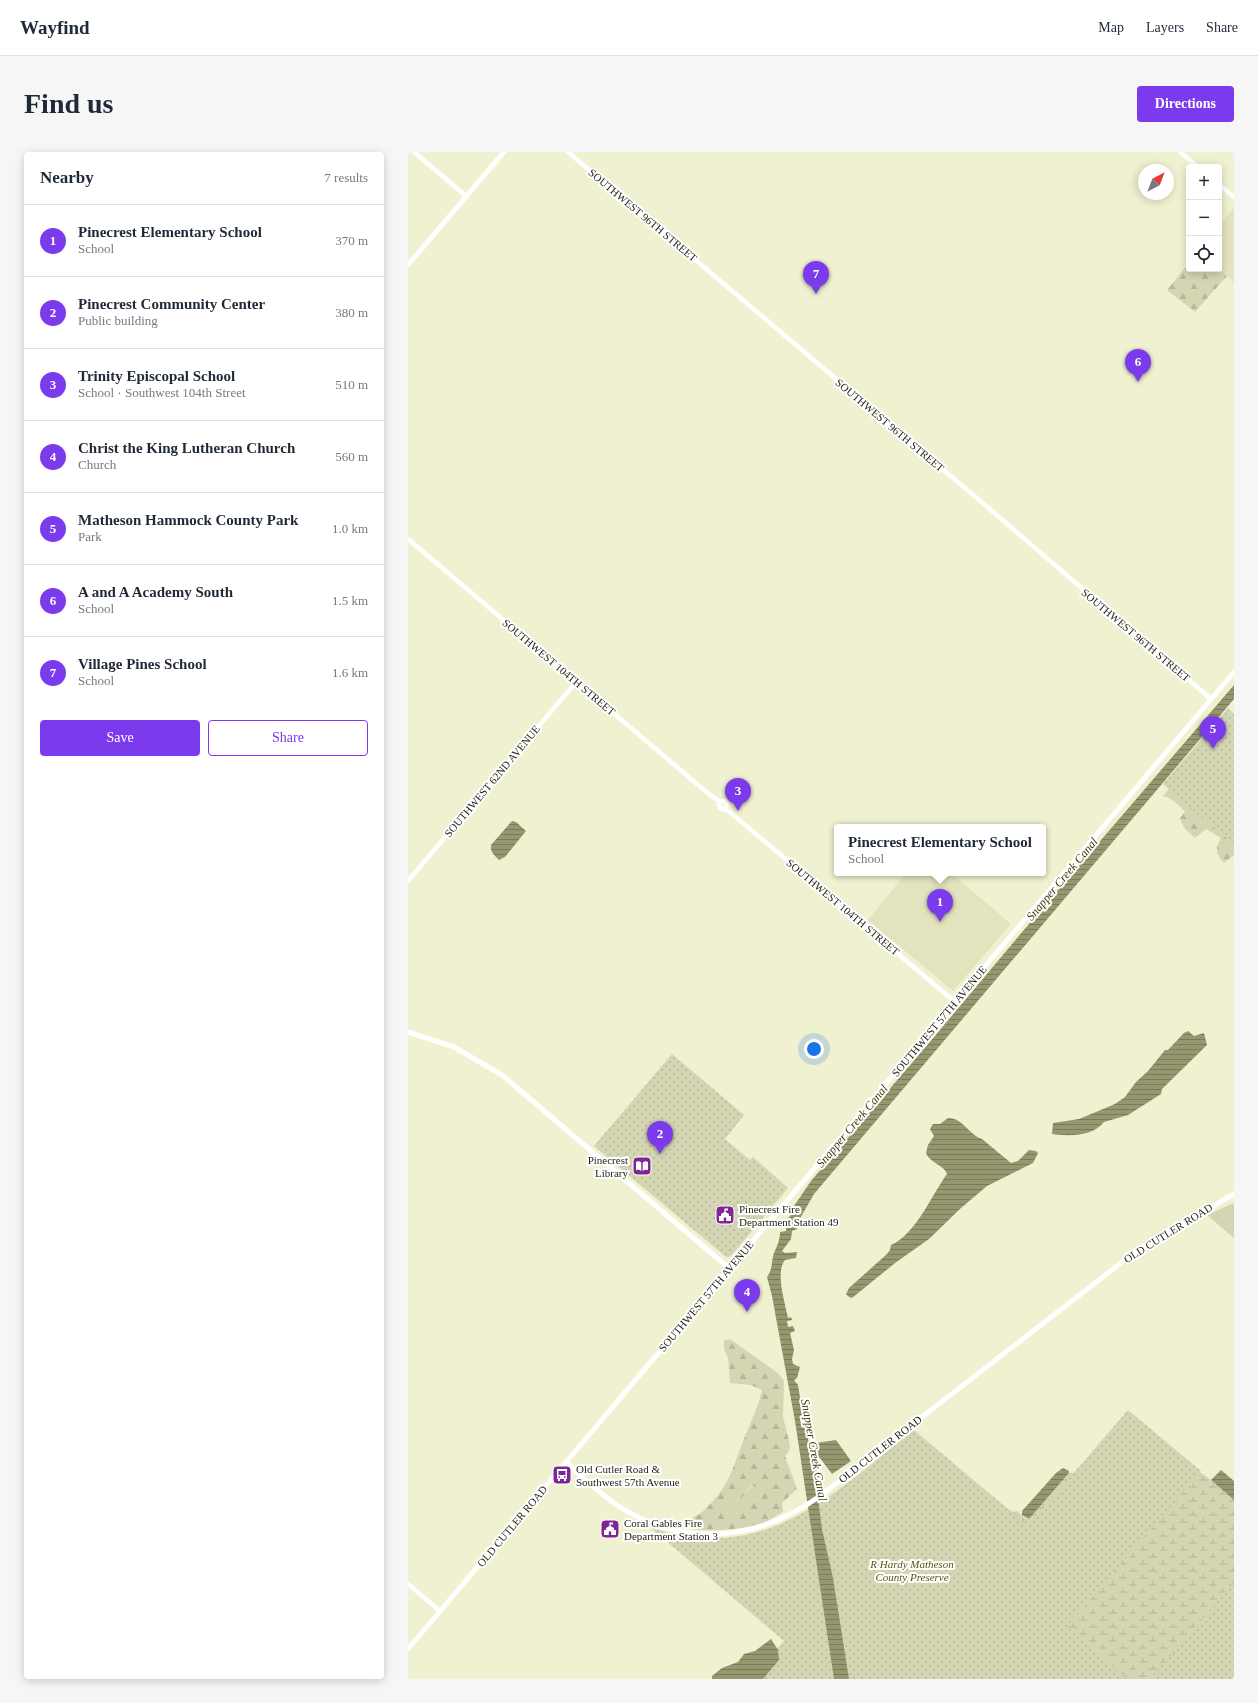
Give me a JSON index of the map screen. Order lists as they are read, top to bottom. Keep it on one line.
{"streets":{"main road":["SOUTHWEST 57TH AVENUE","OLD CUTLER ROAD"],"street":["SOUTHWEST 96TH STREET","SOUTHWEST 104TH STREET","SOUTHWEST 62ND AVENUE"]},"crossings":[["SOUTHWEST 96TH STREET","SOUTHWEST 57TH AVENUE"],["SOUTHWEST 104TH STREET","SOUTHWEST 62ND AVENUE"],["SOUTHWEST 104TH STREET","SOUTHWEST 57TH AVENUE"],["SOUTHWEST 57TH AVENUE","OLD CUTLER ROAD"]],"water":["Snapper Creek Canal"],"parks":["R Hardy Matheson County Preserve"],"places":{"library":["Pinecrest Library"],"public building":["Pinecrest Fire Department Station 49","Coral Gables Fire Department Station 3"],"bus stop":["Old Cutler Road & Southwest 57th Avenue"]},"north":"top right","page":{"header":"Wayfind","nav":["Map","Layers","Share"],"buttons":["Directions",["Save","Share"]],"title":"Find us","heading":["Nearby","7 results"],"map_buttons":["+","−"],"list":[{"mark":"1","name":"Pinecrest Elementary School","note":"School","value":"370 m"},{"mark":"2","name":"Pinecrest Community Center","note":"Public building","value":"380 m"},{"mark":"3","name":"Trinity Episcopal School","note":"School · Southwest 104th Street","value":"510 m"},{"mark":"4","name":"Christ the King Lutheran Church","note":"Church","value":"560 m"},{"mark":"5","name":"Matheson Hammock County Park","note":"Park","value":"1.0 km"},{"mark":"6","name":"A and A Academy South","note":"School","value":"1.5 km"},{"mark":"7","name":"Village Pines School","note":"School","value":"1.6 km"}],"pins":["7","6","5","3","1","2","4"],"popup":["Pinecrest Elementary School","School"]}}
